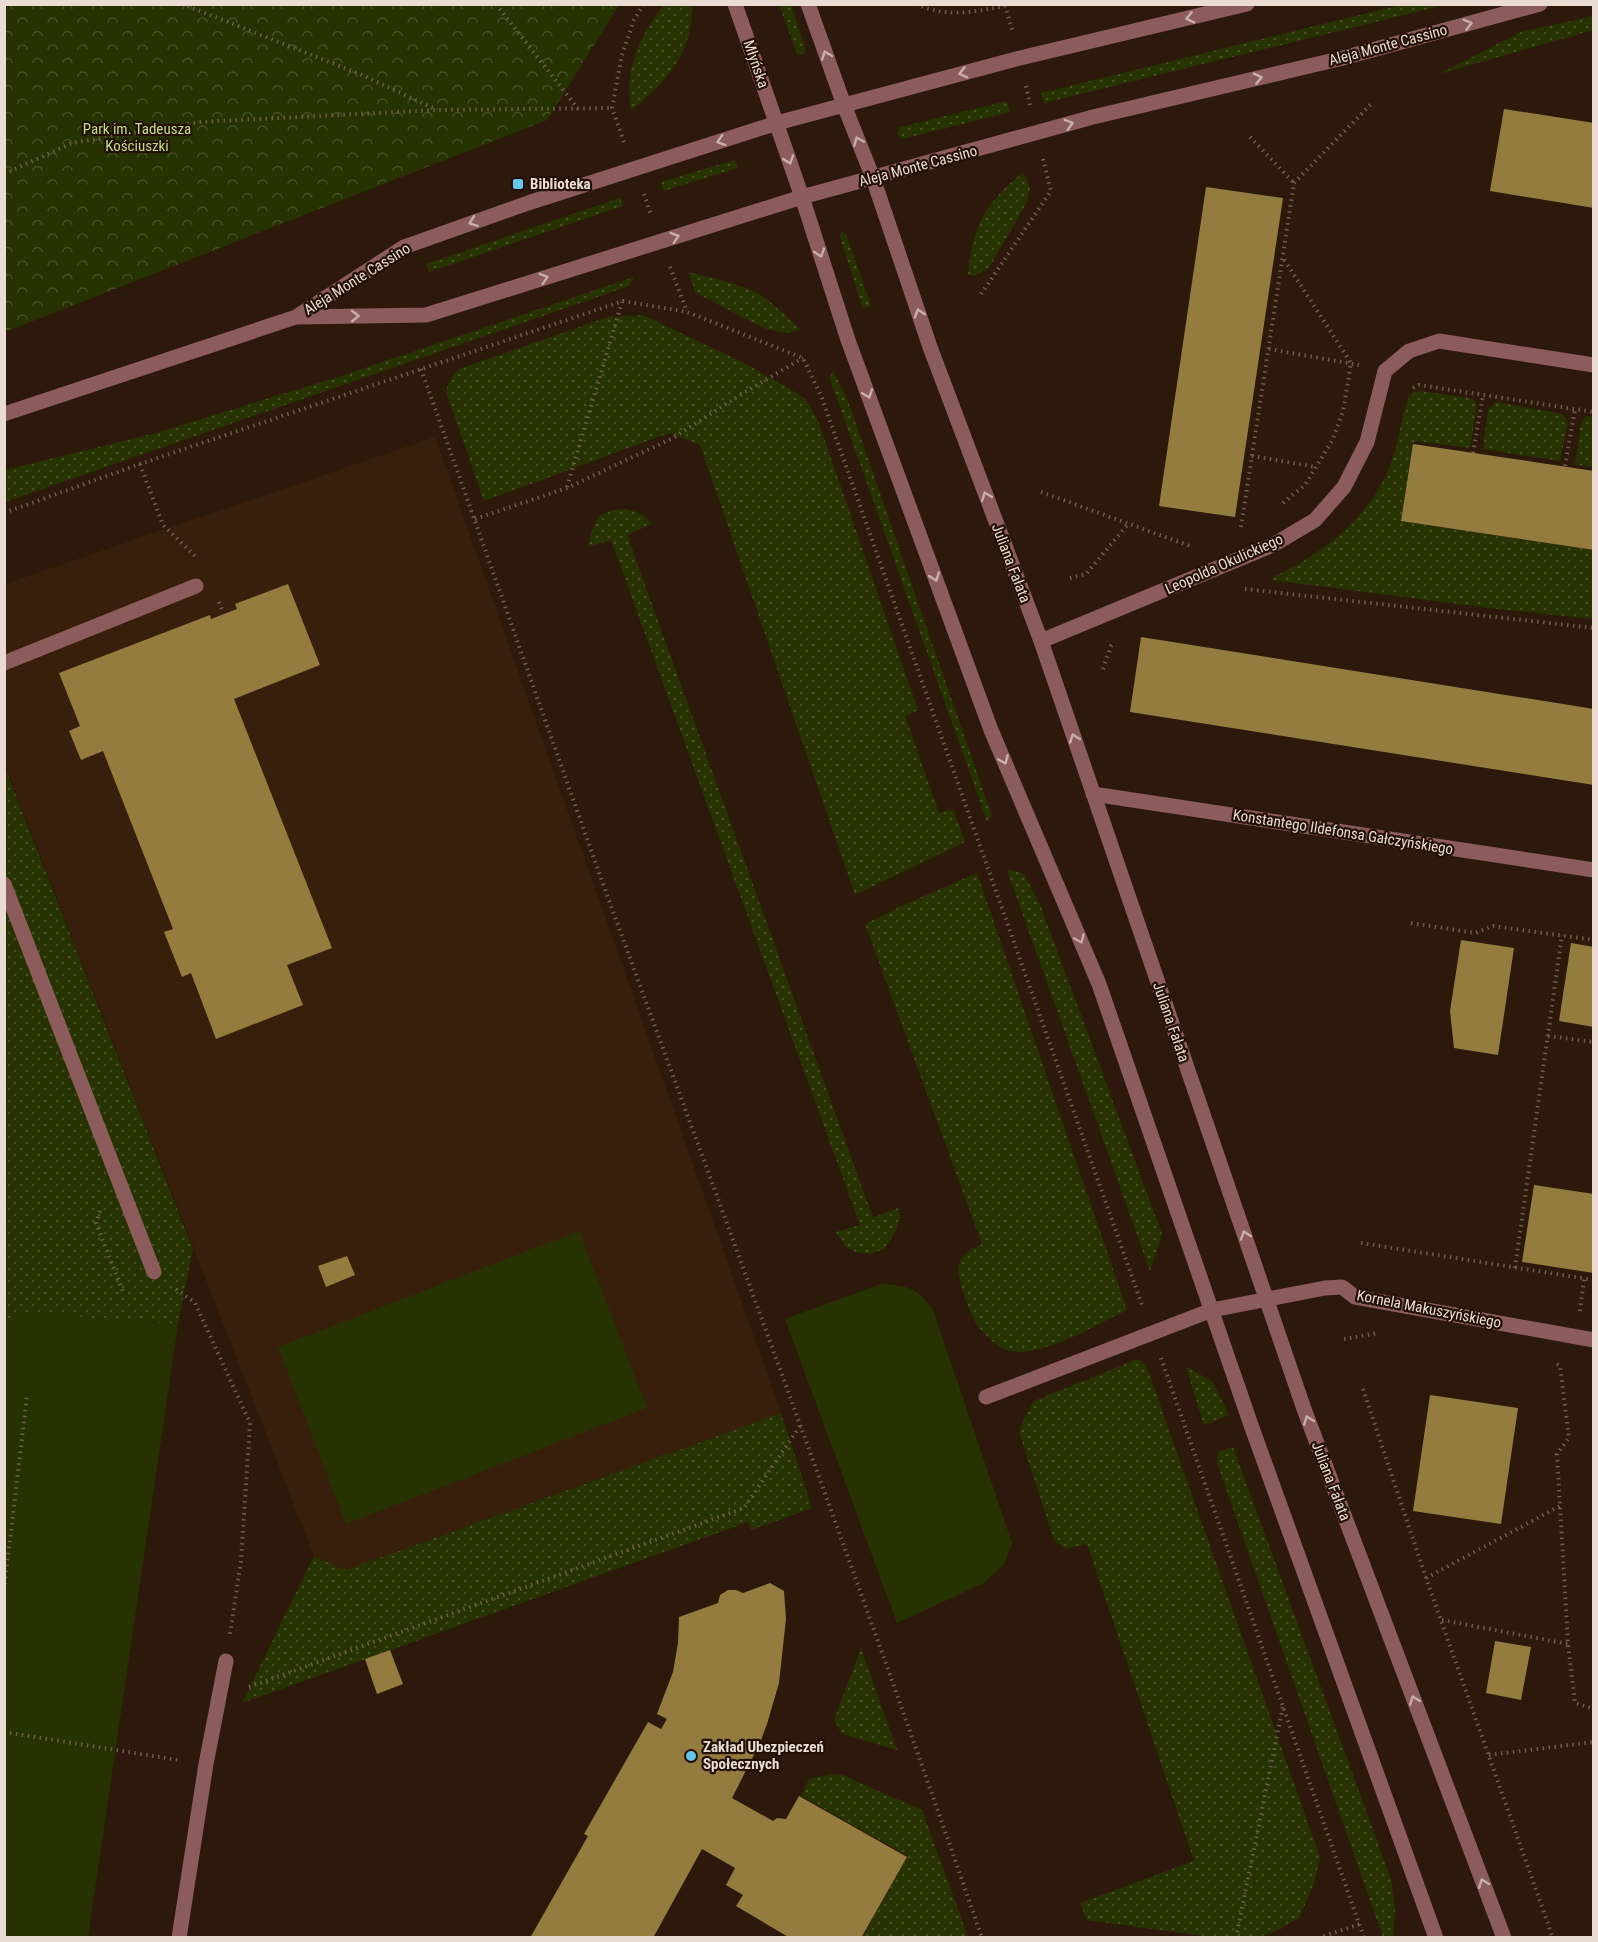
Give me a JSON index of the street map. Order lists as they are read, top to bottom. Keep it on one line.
{"streets":{"street":["Aleja Monte Cassino","Młyńska","Juliana Fałata","Leopolda Okulickiego","Konstantego Ildefonsa Gałczyńskiego","Kornela Makuszyńskiego"]},"crossings":[["Aleja Monte Cassino","Młyńska"],["Aleja Monte Cassino","Juliana Fałata"],["Juliana Fałata","Leopolda Okulickiego"],["Juliana Fałata","Konstantego Ildefonsa Gałczyńskiego"],["Juliana Fałata","Kornela Makuszyńskiego"]],"parks":["Park im. Tadeusza Kościuszki"],"places":{"transit":["Biblioteka"],"other":["Zakład Ubezpieczeń Społecznych"]}}
